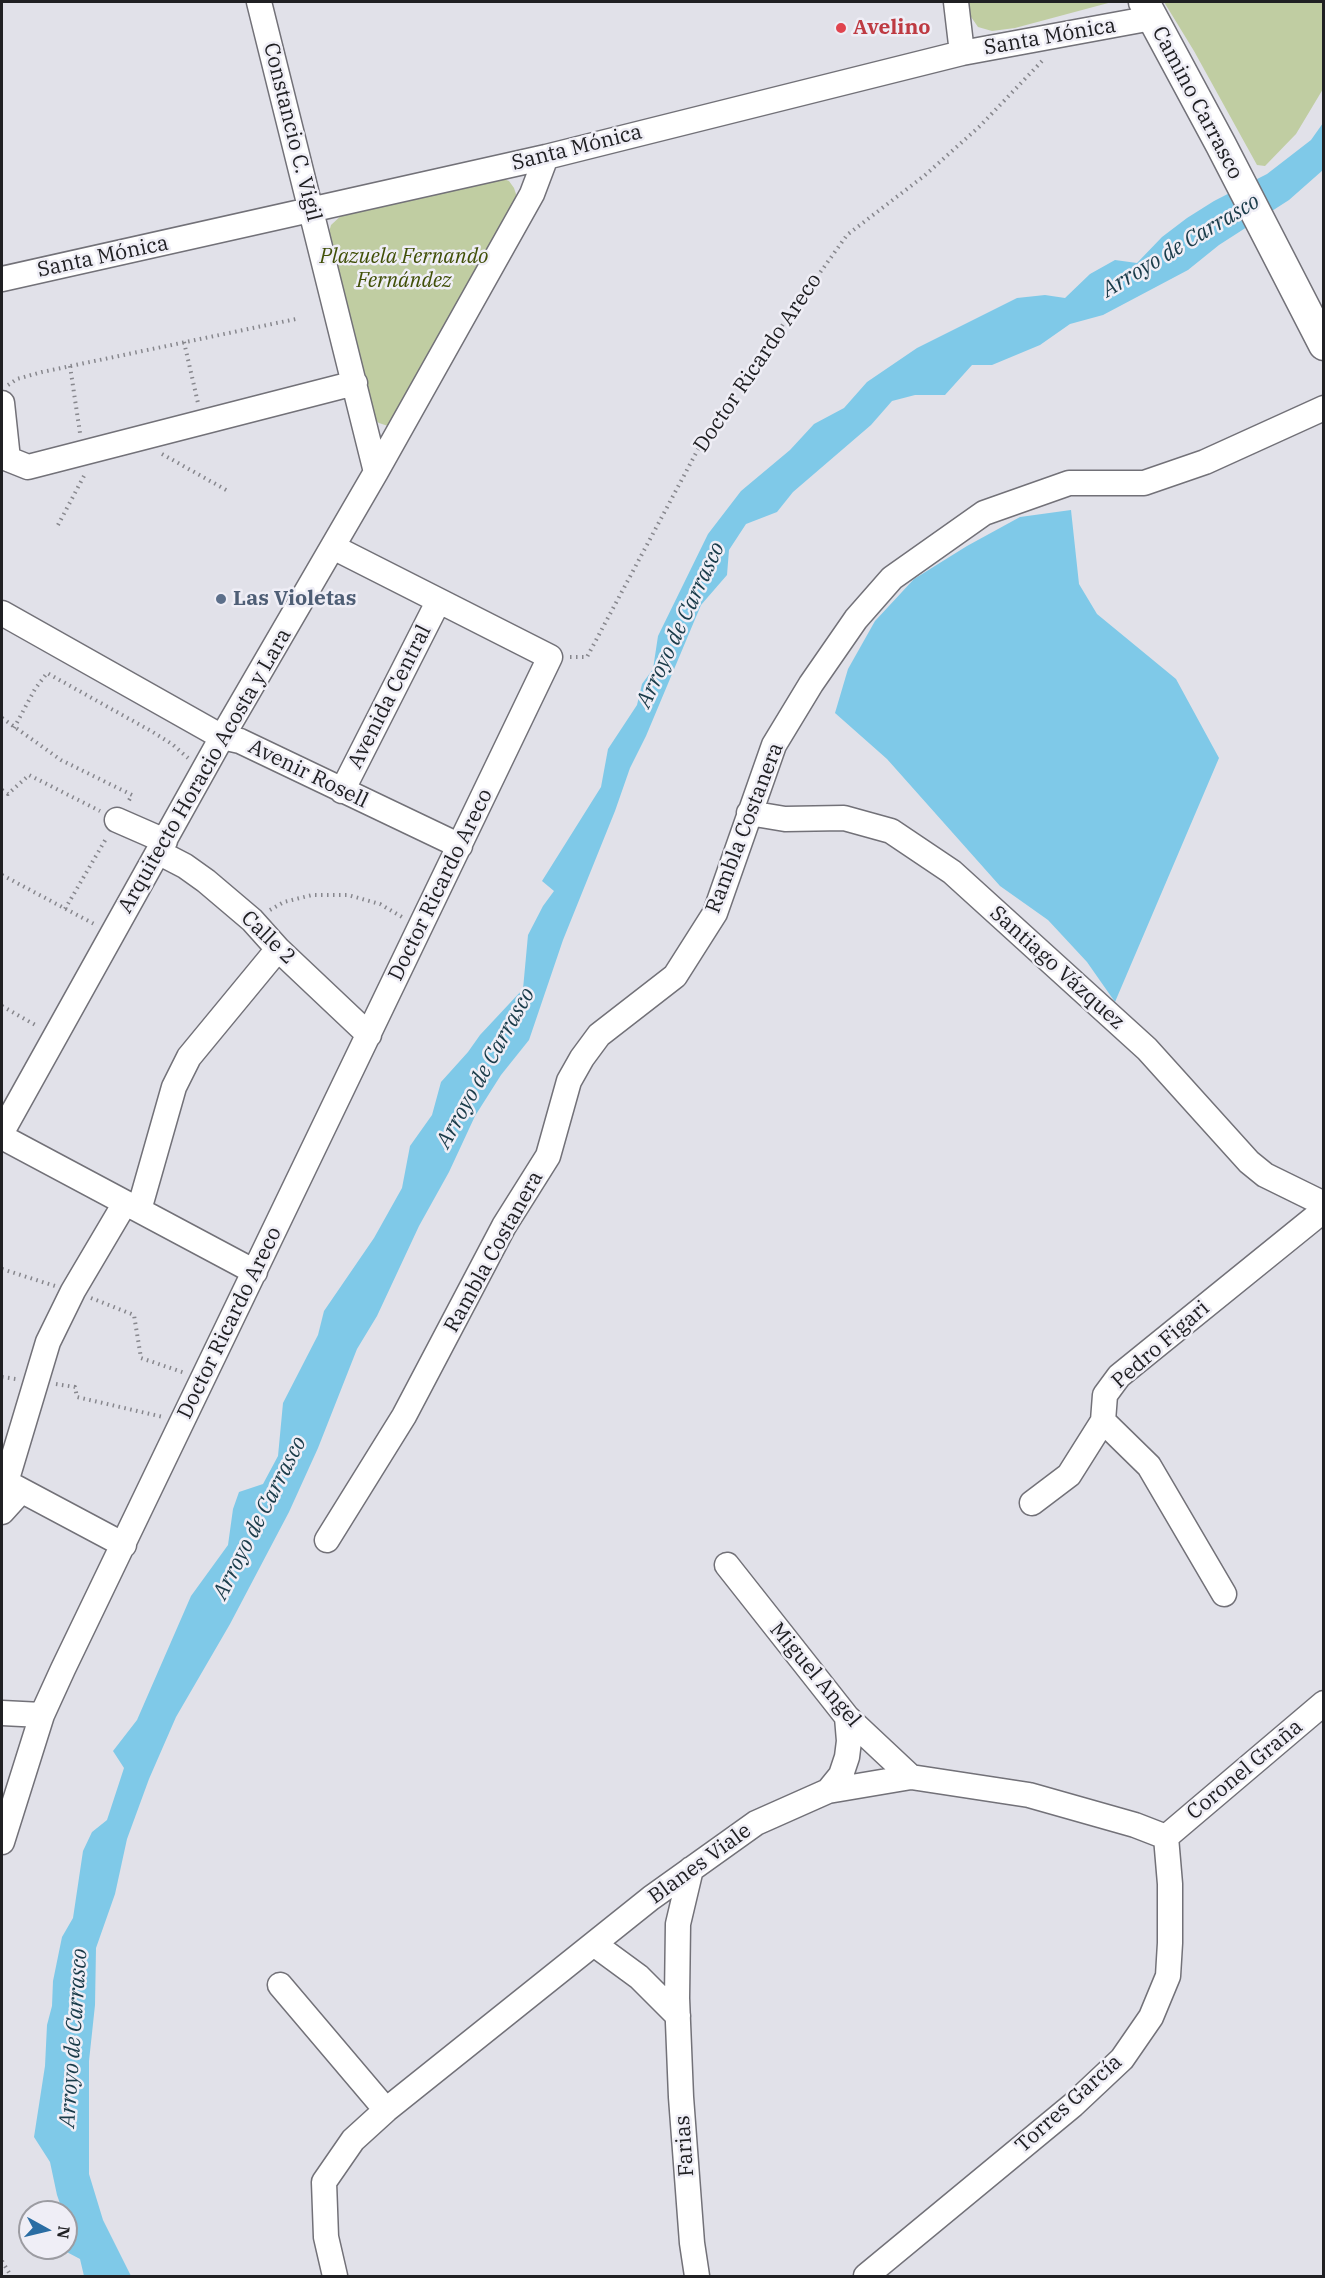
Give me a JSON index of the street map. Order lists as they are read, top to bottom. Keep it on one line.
{"streets":{"main road":["Camino Carrasco"],"street":["Santa Mónica","Constancio C. Vigil","Doctor Ricardo Areco","Avenida Central","Arquitecto Horacio Acosta y Lara","Avenir Rosell","Rambla Costanera","Calle 2","Santiago Vázquez","Pedro Figari","Miguel Angel","Coronel Graña","Blanes Viale","Torres García","Farias"]},"crossings":[["Santa Mónica","Camino Carrasco"],["Santa Mónica","Constancio C. Vigil"],["Santa Mónica","Arquitecto Horacio Acosta y Lara"],["Constancio C. Vigil","Arquitecto Horacio Acosta y Lara"],["Doctor Ricardo Areco","Avenir Rosell"],["Doctor Ricardo Areco","Calle 2"],["Avenida Central","Avenir Rosell"],["Arquitecto Horacio Acosta y Lara","Avenir Rosell"],["Arquitecto Horacio Acosta y Lara","Calle 2"],["Rambla Costanera","Santiago Vázquez"],["Miguel Angel","Blanes Viale"],["Coronel Graña","Blanes Viale"],["Coronel Graña","Torres García"],["Blanes Viale","Torres García"],["Blanes Viale","Farias"]],"water":["Arroyo de Carrasco"],"parks":["Plazuela Fernando Fernández"],"places":["Avelino","Las Violetas"],"north":"right"}
